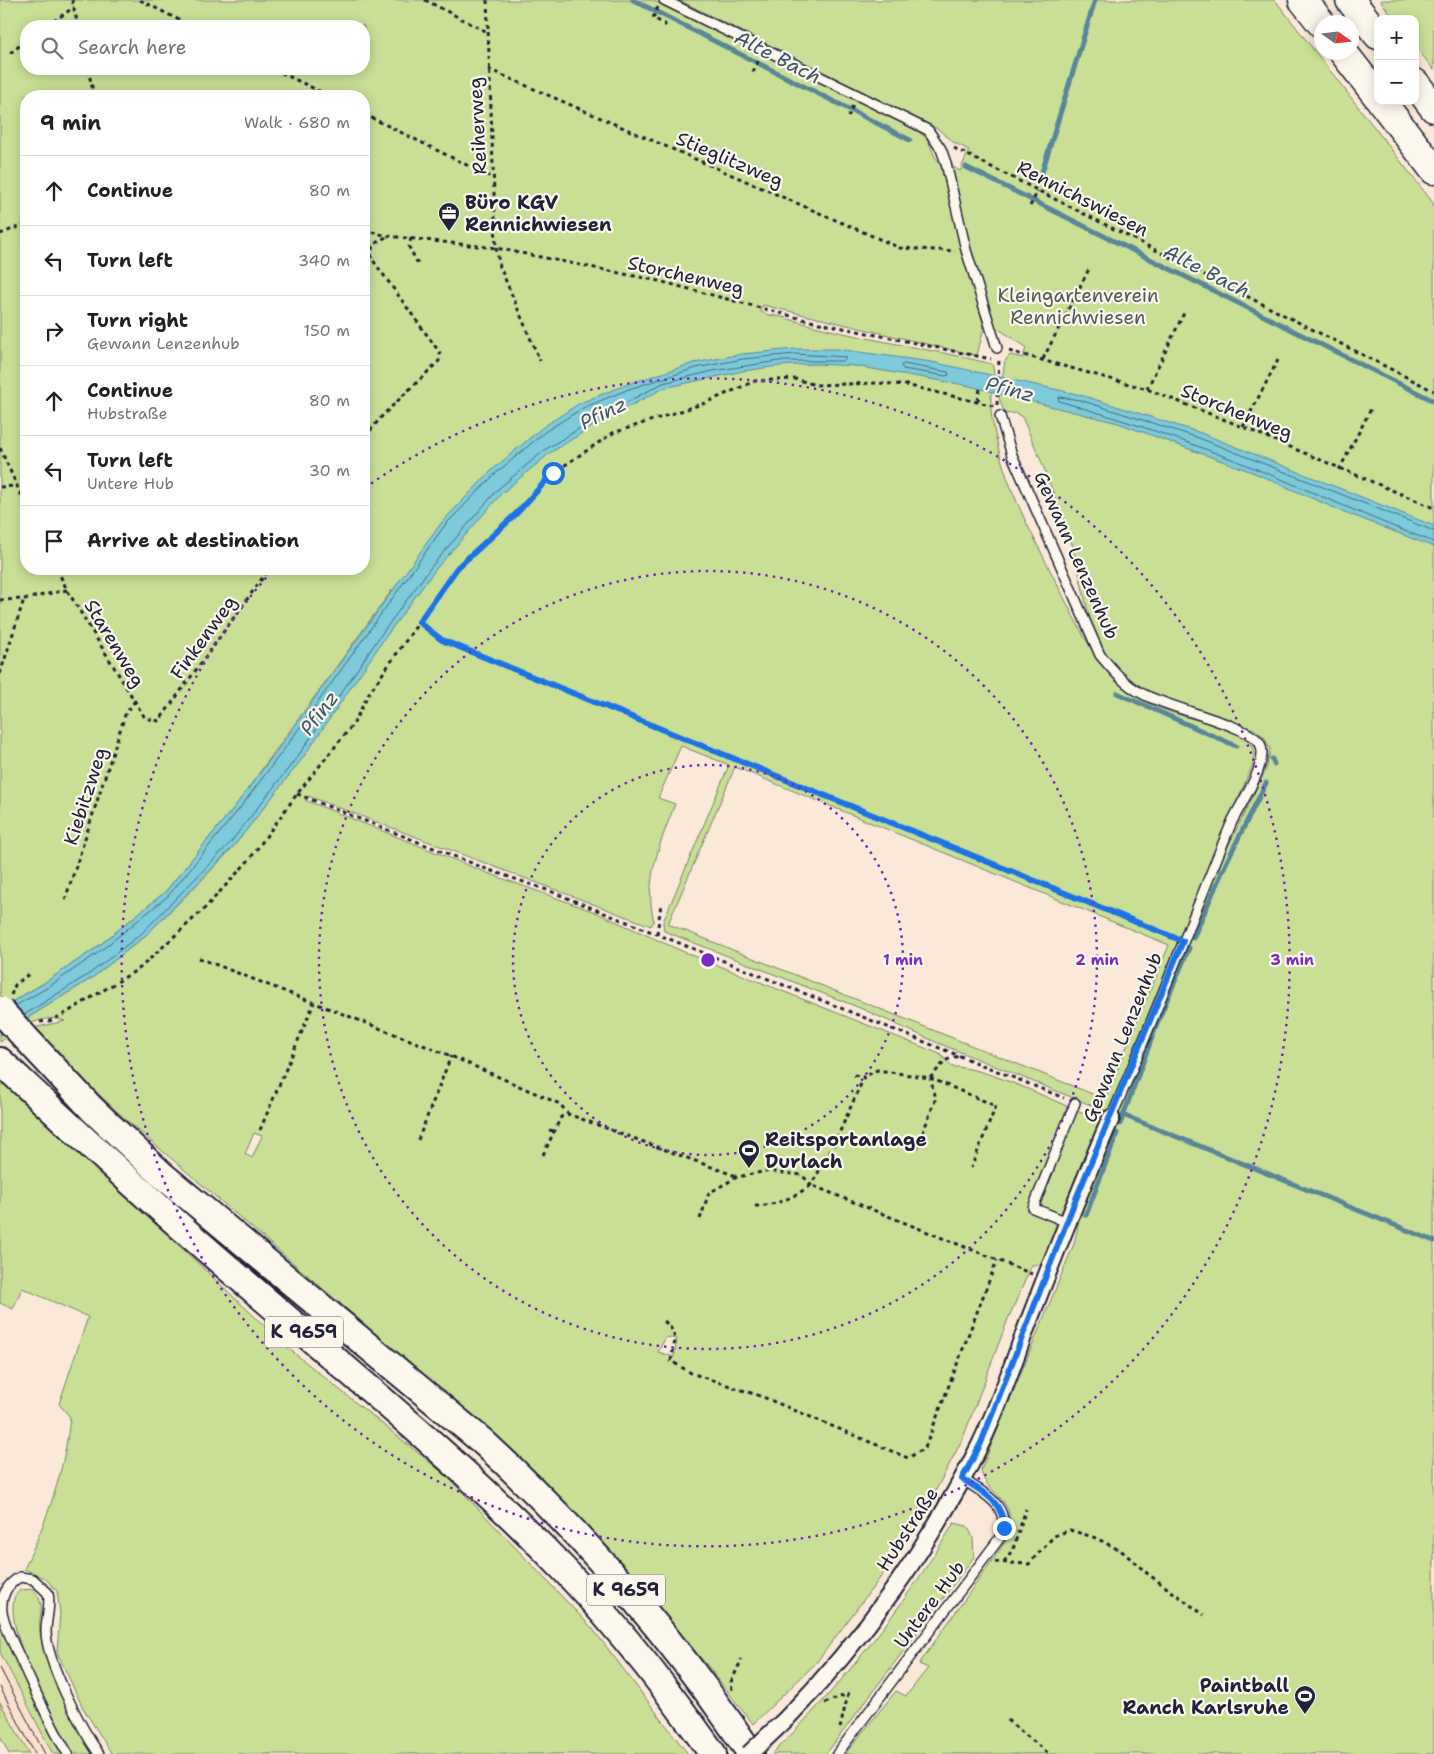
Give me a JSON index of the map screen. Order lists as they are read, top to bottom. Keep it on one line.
{"streets":{"main road":["K 9659"],"street":["Gewann Lenzenhub","Hubstraße"],"lane":["Untere Hub"],"path":["Reiherweg","Stieglitzweg","Rennichswiesen","Storchenweg","Finkenweg","Starenweg","Kiebitzweg"]},"crossings":[["Reiherweg","Stieglitzweg"],["Reiherweg","Storchenweg"],["Gewann Lenzenhub","Hubstraße"],["Finkenweg","Starenweg"],["Starenweg","Kiebitzweg"],["K 9659","Hubstraße"],["Hubstraße","Untere Hub"]],"water":["Alte Bach","Pfinz"],"parks":["Kleingartenverein Rennichwiesen"],"places":{"office":["Büro KGV Rennichwiesen"],"sports":["Reitsportanlage Durlach","Paintball Ranch Karlsruhe"]},"north":"right","page":{"map_buttons":["+","−"],"search":"Search here","heading":["9 min","Walk · 680 m"],"list":[["Continue","80 m"],["Turn left","340 m"],["Turn right","Gewann Lenzenhub","150 m"],["Continue","Hubstraße","80 m"],["Turn left","Untere Hub","30 m"],"Arrive at destination"]},"rings":["1 min","2 min","3 min"]}
